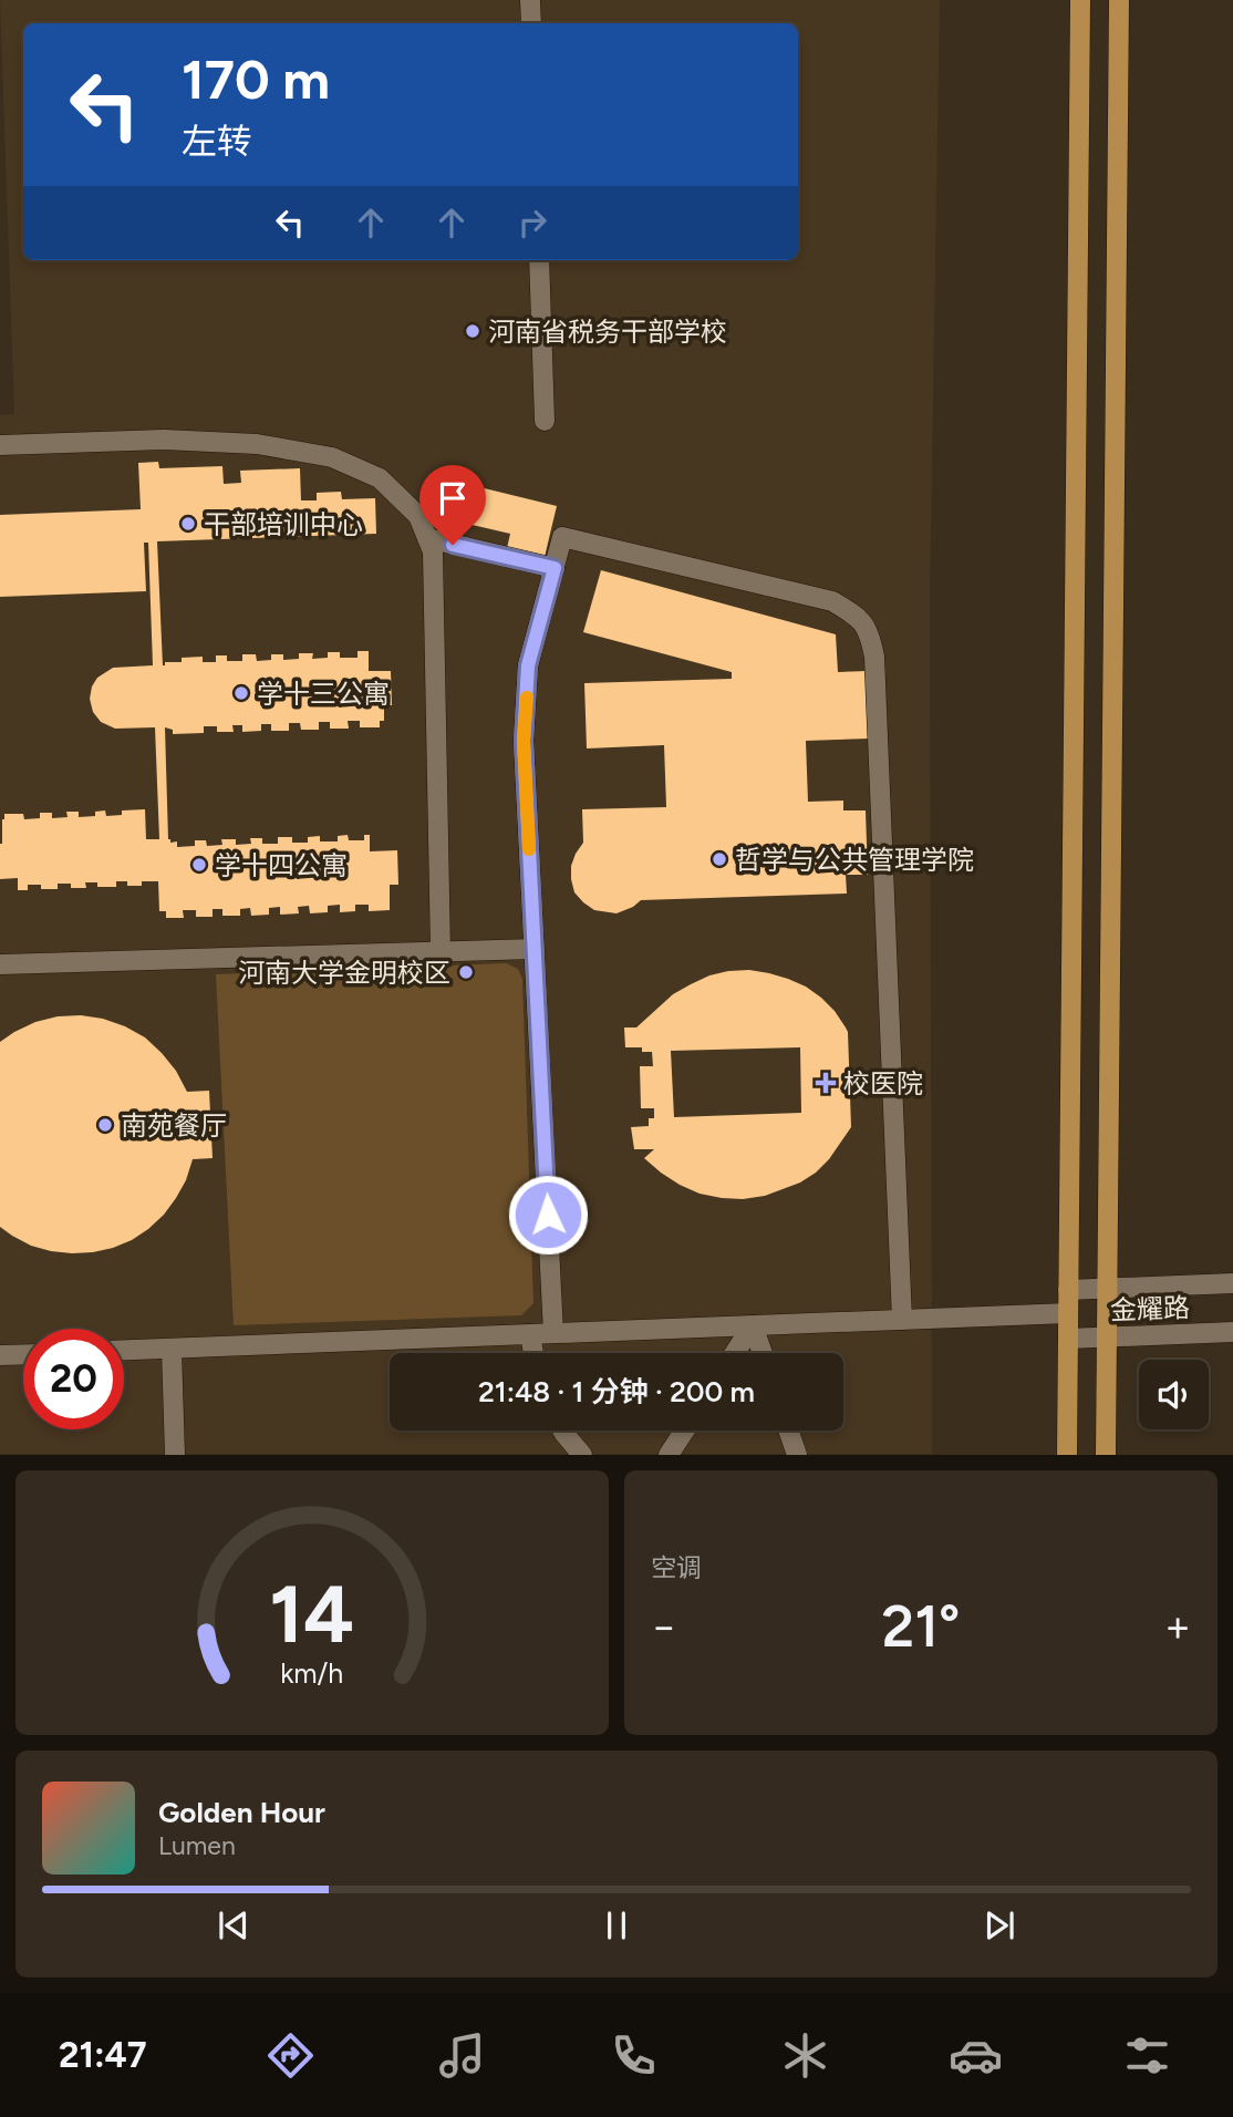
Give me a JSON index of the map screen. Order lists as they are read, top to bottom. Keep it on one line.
{"streets":{"street":["金耀路"]},"places":{"other":["河南省税务干部学校","干部培训中心","学十三公寓","哲学与公共管理学院","学十四公寓","河南大学金明校区","南苑餐厅"],"health":["校医院"]},"page":{"turn":["170 m","左转"],"limit":"20","trip":"21:48 · 1 分钟 · 200 m","tile":"空调","heat":["−","21°","+"],"song":["Golden Hour","Lumen"],"tabs":"21:47","gauge":["14","km/h"]}}
